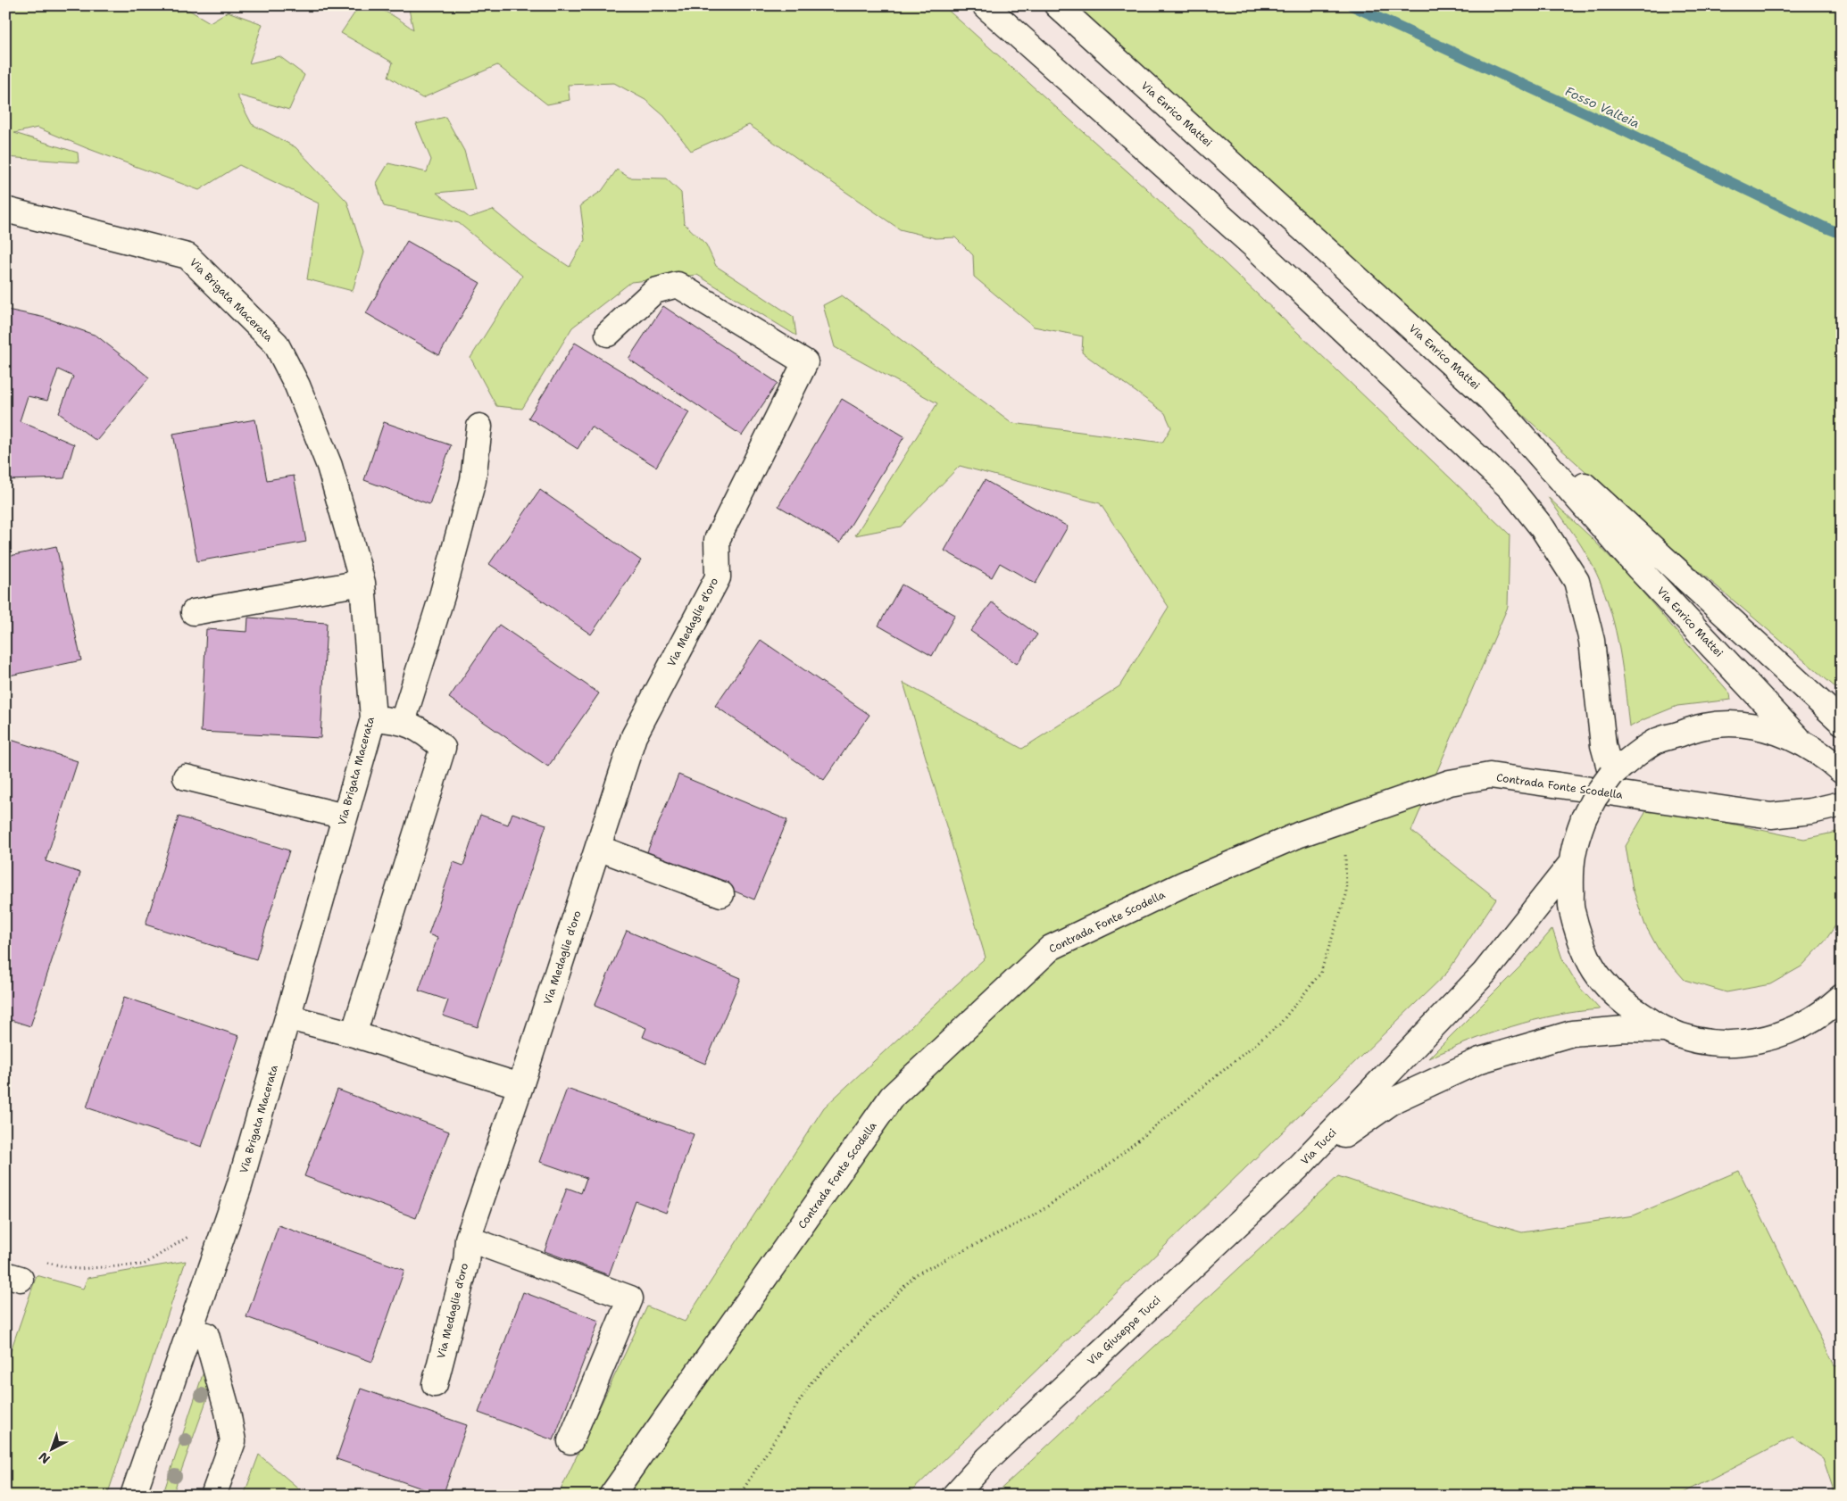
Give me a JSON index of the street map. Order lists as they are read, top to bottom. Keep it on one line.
{"streets":{"main road":["Via Enrico Mattei","Via Brigata Macerata","Via Medaglie d'oro","Contrada Fonte Scodella","Via Tucci","Via Giuseppe Tucci"]},"crossings":[["Via Tucci","Via Giuseppe Tucci"]],"water":["Fosso Valteia"],"north":"bottom left"}
